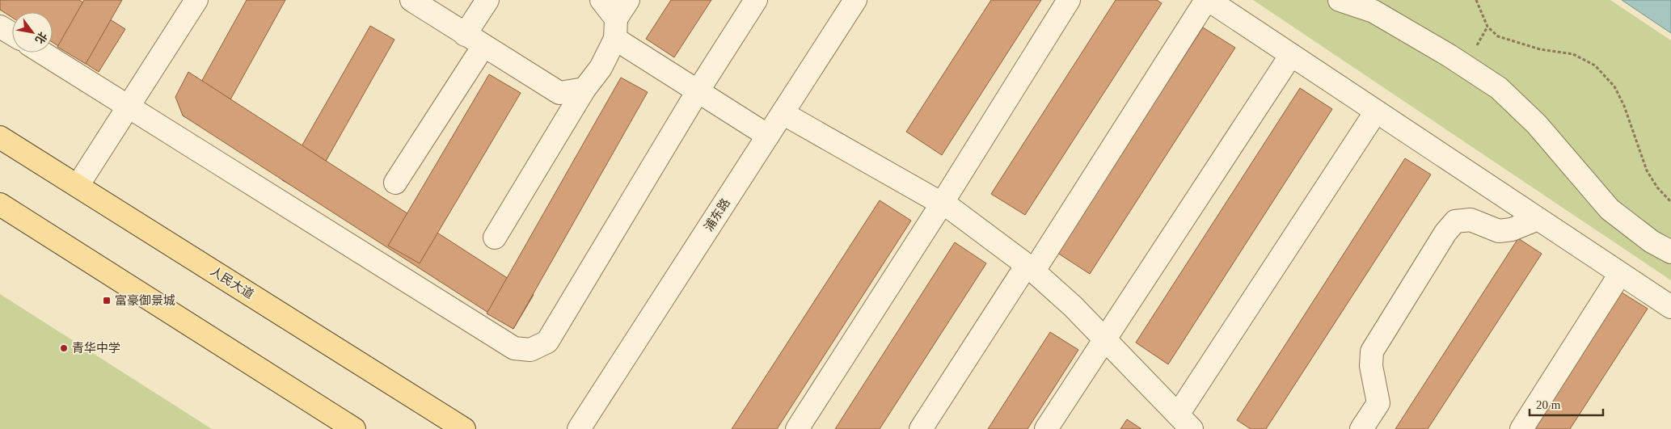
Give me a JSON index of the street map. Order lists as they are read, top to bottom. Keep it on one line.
{"streets":{"main road":["人民大道"],"street":["浦东路"]},"places":{"transit":["富豪御景城"],"other":["青华中学"]},"scale_bar":"20 m","north":"bottom right"}
